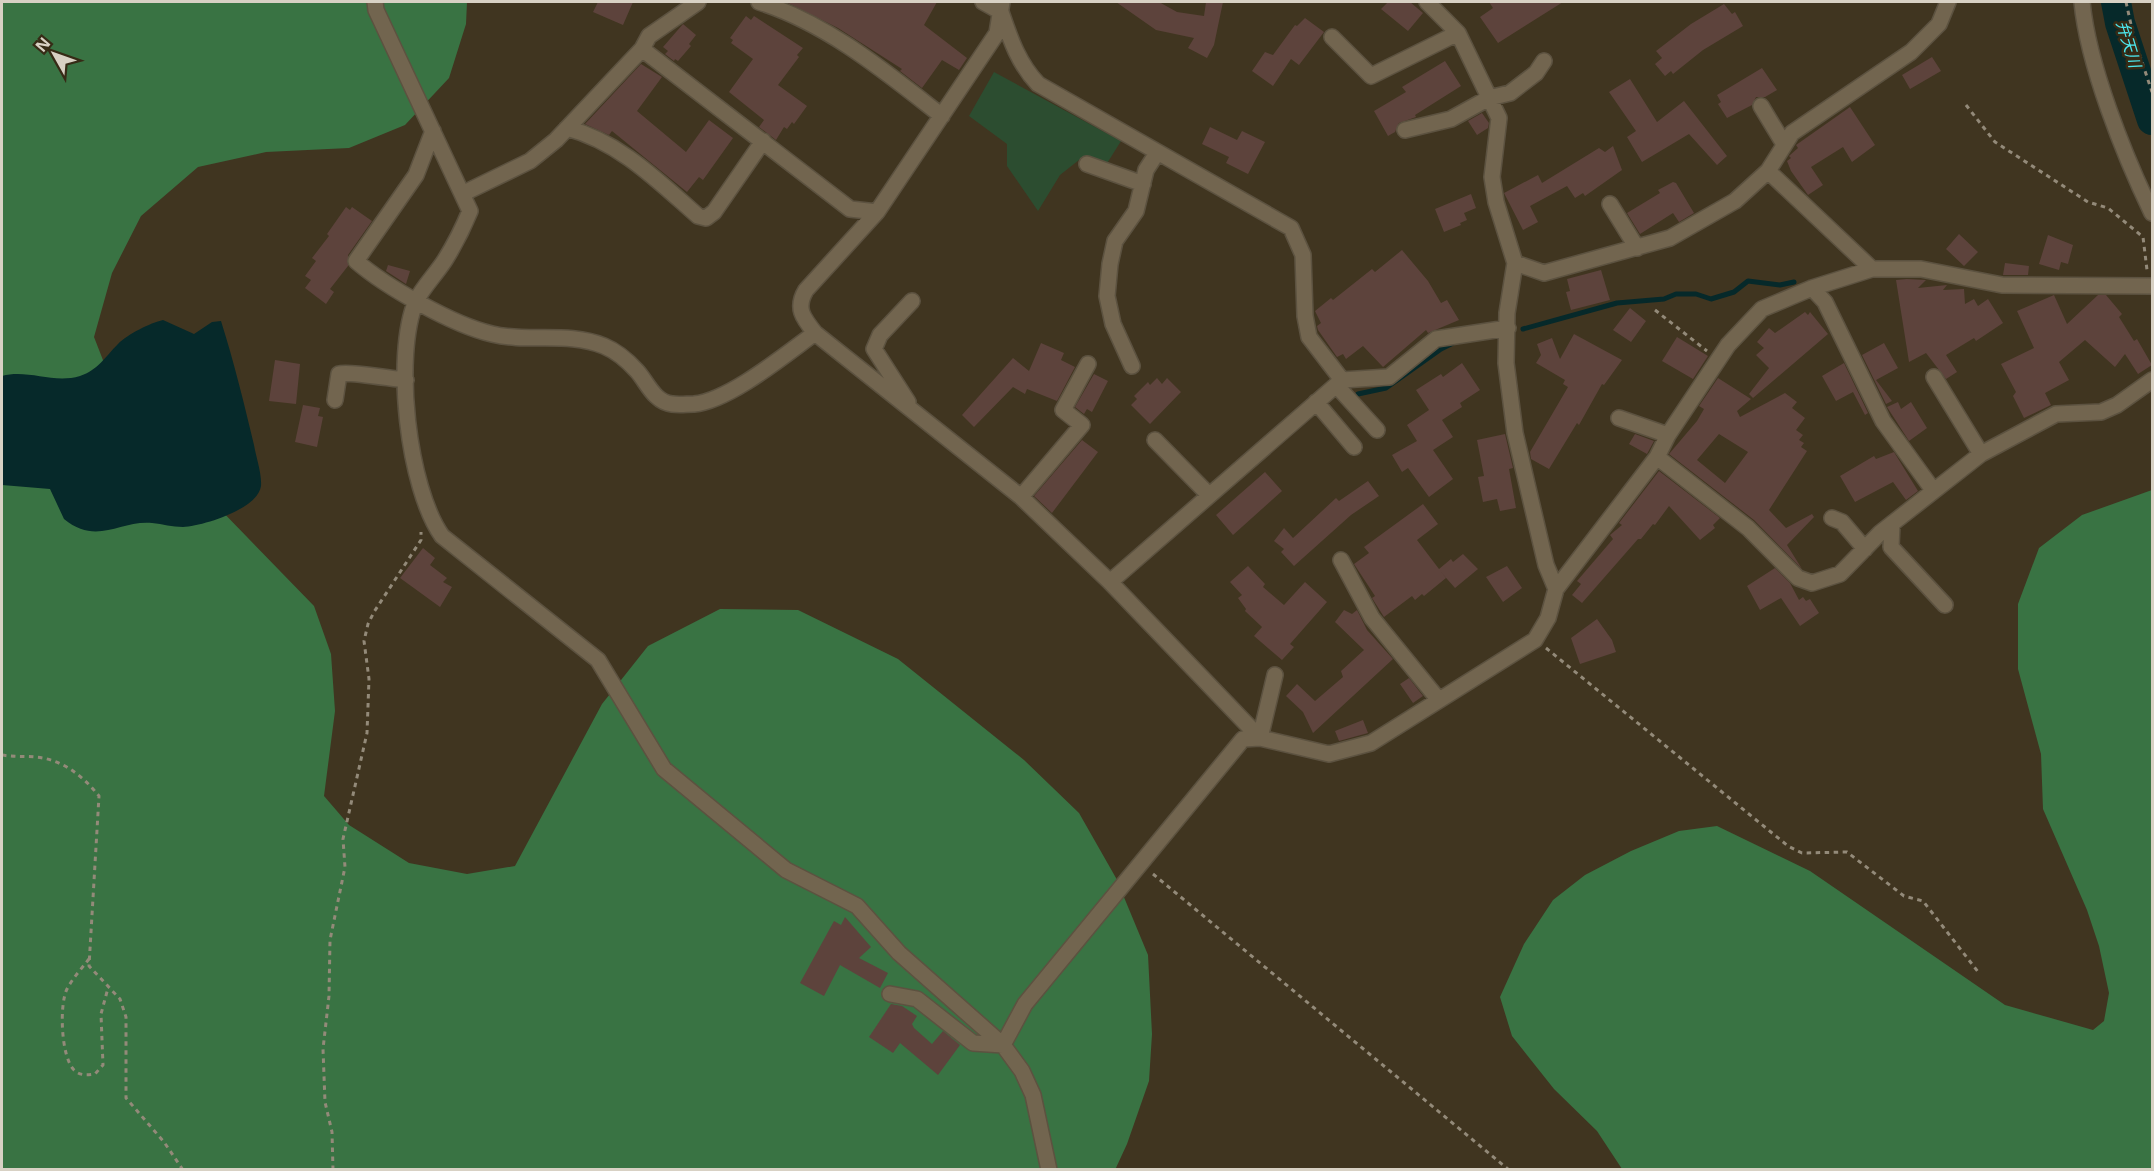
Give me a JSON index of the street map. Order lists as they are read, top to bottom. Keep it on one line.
{"water":["弁天川"],"north":"top left"}
